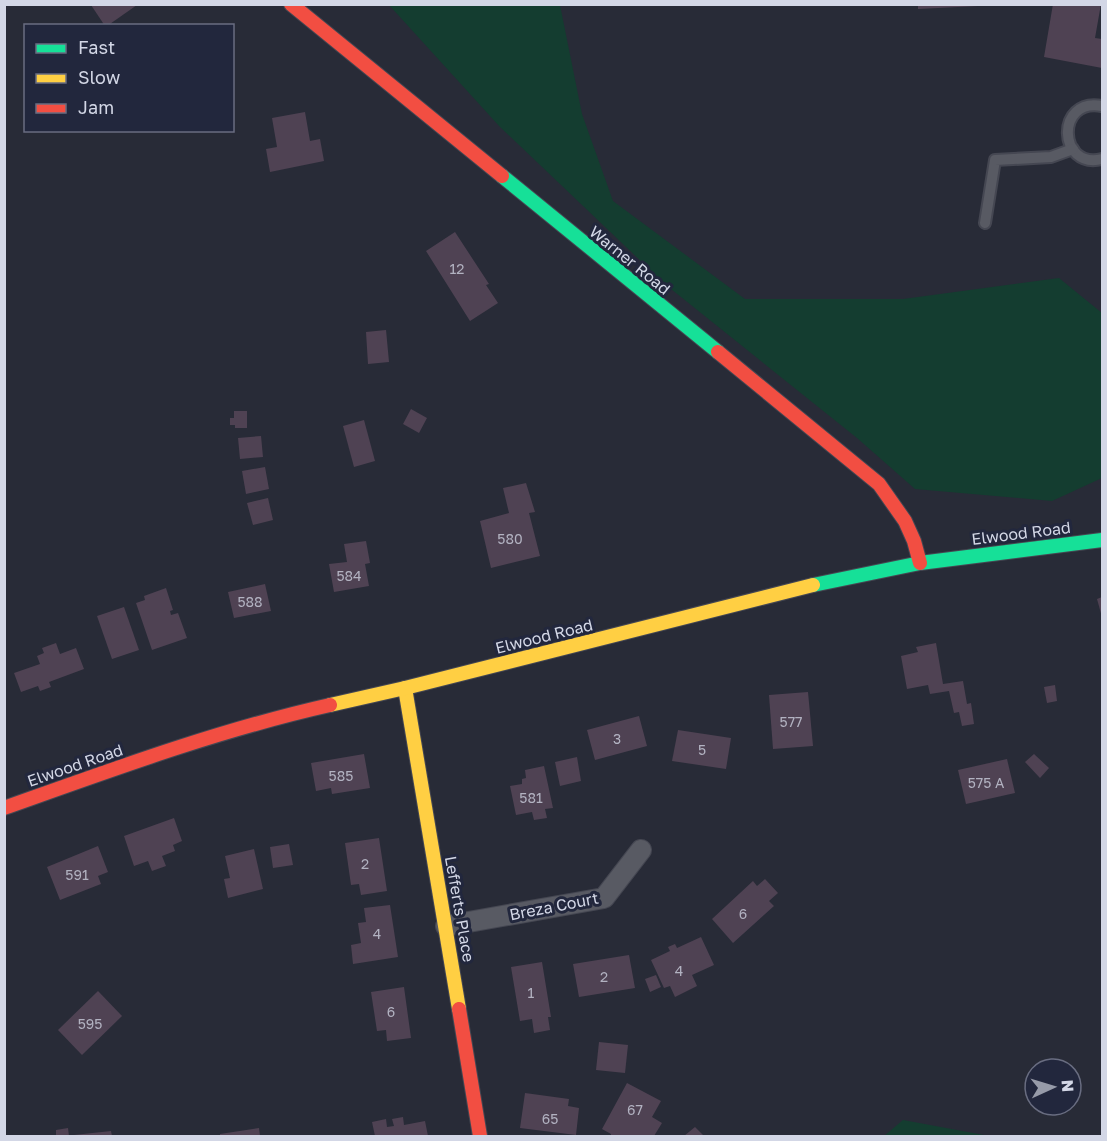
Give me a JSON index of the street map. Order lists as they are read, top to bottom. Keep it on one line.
{"streets":{"street":["Warner Road","Elwood Road","Breza Court","Lefferts Place"]},"crossings":[["Warner Road","Elwood Road"],["Elwood Road","Lefferts Place"],["Breza Court","Lefferts Place"]],"house_numbers":["12","580","584","588","577","3","5","585","575 A","581","2","591","6","4","4","2","1","6","595","67","65"],"legend":["Fast","Slow","Jam"],"north":"right"}
